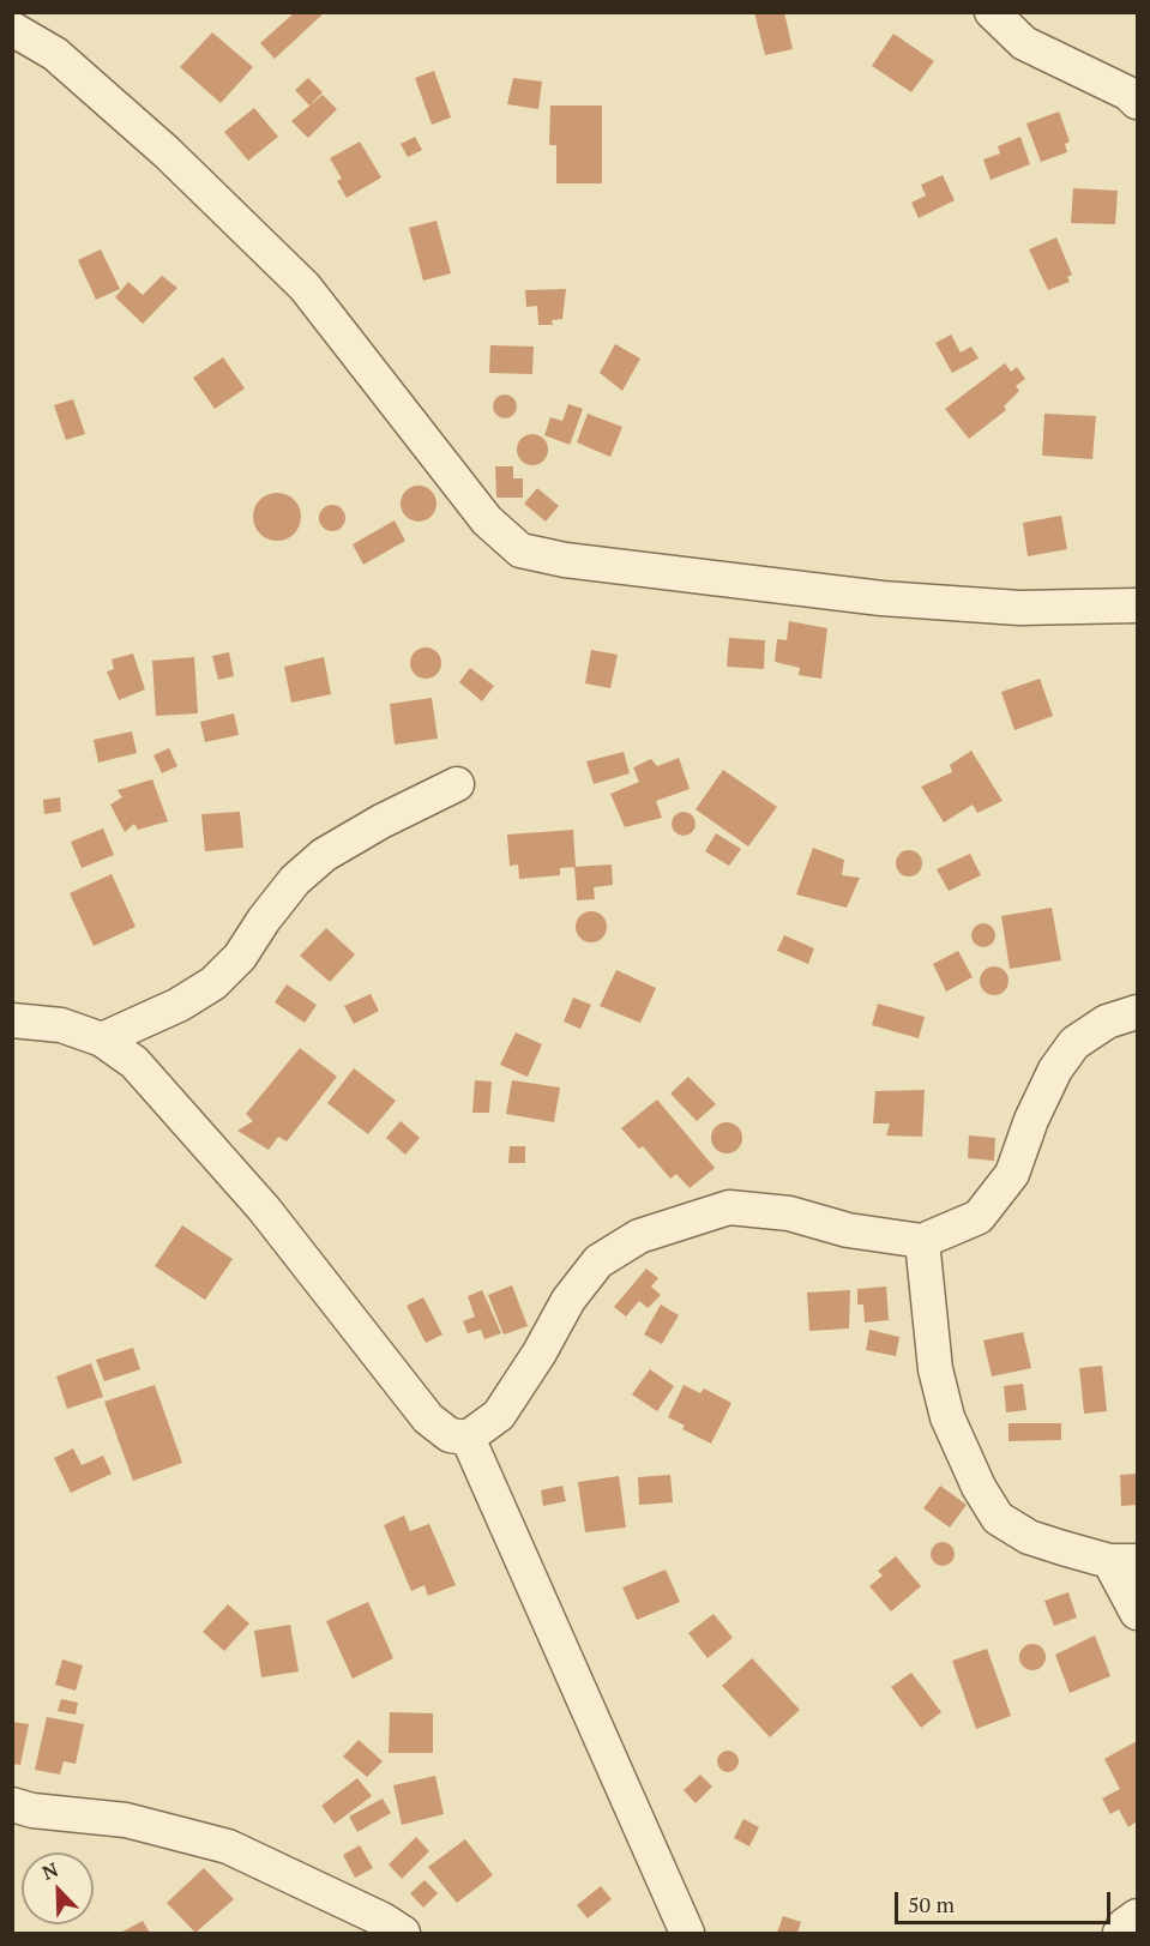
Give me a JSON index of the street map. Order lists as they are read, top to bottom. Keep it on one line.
{"scale_bar":"50 m","north":"top left"}
